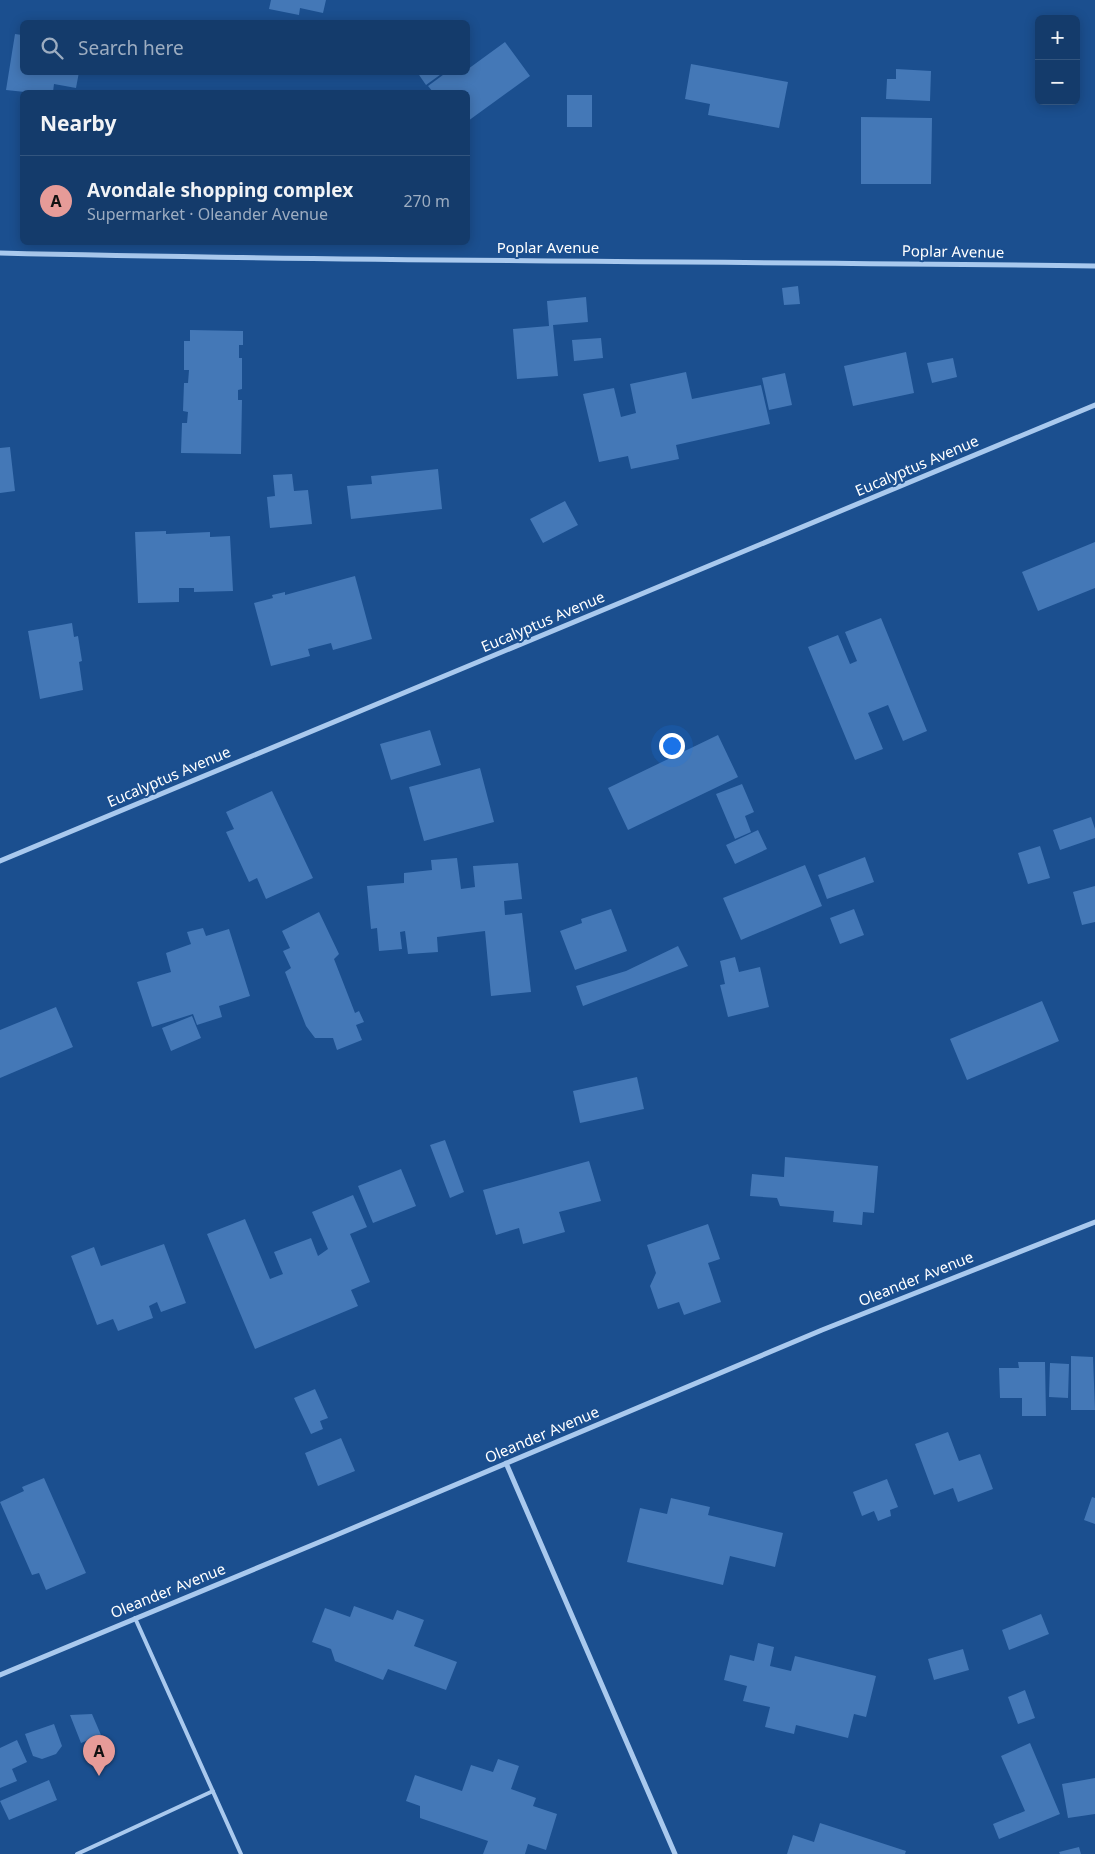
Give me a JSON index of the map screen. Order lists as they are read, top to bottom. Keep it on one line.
{"streets":{"street":["Poplar Avenue","Eucalyptus Avenue","Oleander Avenue"]},"page":{"map_buttons":["+","−"],"search":"Search here","heading":"Nearby","list":[{"mark":"A","name":"Avondale shopping complex","note":"Supermarket · Oleander Avenue","value":"270 m"}],"pins":"A"}}
